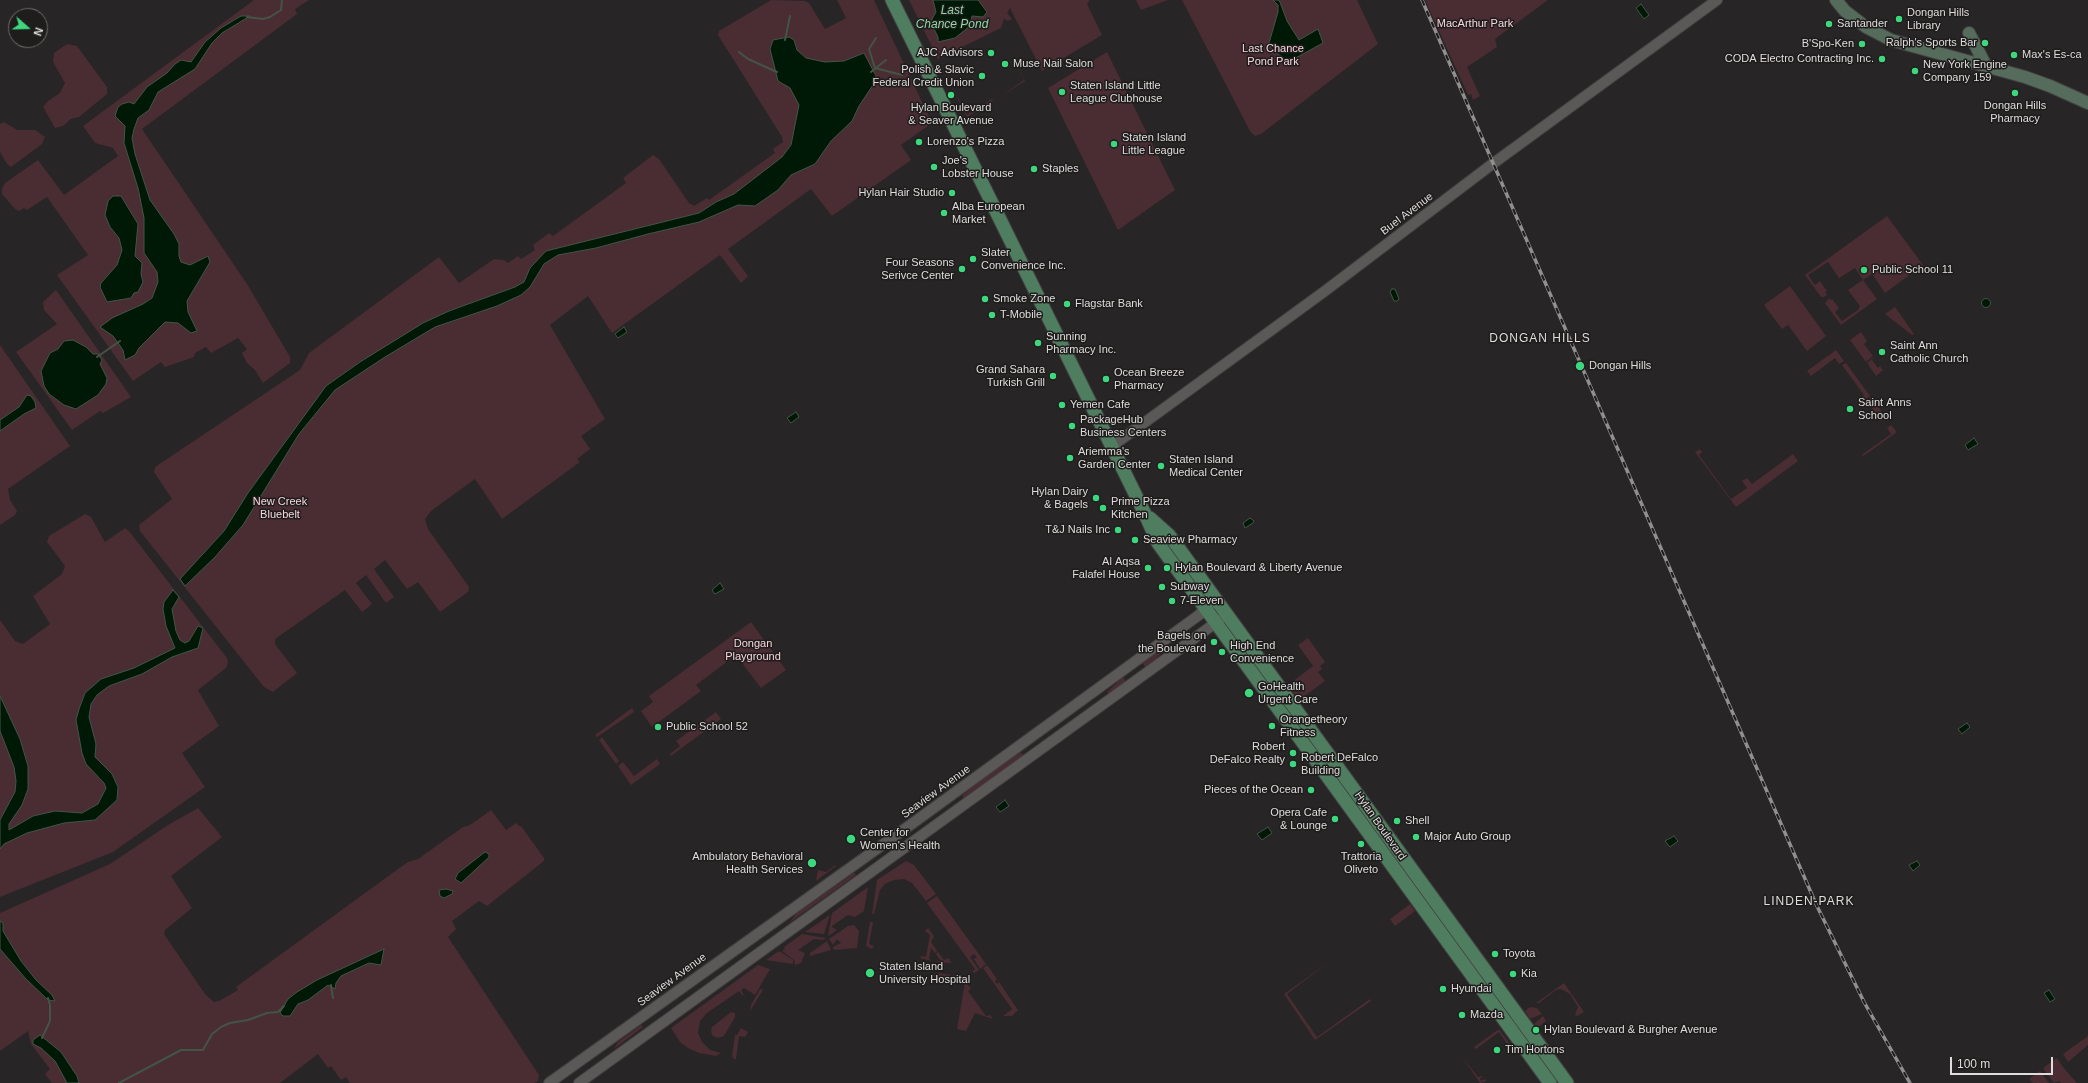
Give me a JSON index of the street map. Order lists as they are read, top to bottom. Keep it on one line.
{"streets":{"main road":["Hylan Boulevard"],"street":["Buel Avenue","Seaview Avenue"]},"crossings":[["Buel Avenue","Hylan Boulevard"],["Seaview Avenue","Hylan Boulevard"]],"districts":["DONGAN HILLS","LINDEN-PARK"],"water":["Last Chance Pond"],"parks":["MacArthur Park","Last Chance Pond Park","New Creek Bluebelt","Dongan Playground"],"places":["Dongan Hills Library","Santander","Ralph's Sports Bar","B'Spo-Ken","AJC Advisors","Max's Es-ca","CODA Electro Contracting Inc.","Muse Nail Salon","New York Engine Company 159","Polish & Slavic Federal Credit Union","Staten Island Little League Clubhouse","Dongan Hills Pharmacy","Hylan Boulevard & Seaver Avenue","Lorenzo's Pizza","Staten Island Little League","Joe's Lobster House","Staples","Hylan Hair Studio","Alba European Market","Slater Convenience Inc.","Four Seasons Serivce Center","Public School 11","Smoke Zone","Flagstar Bank","T-Mobile","Sunning Pharmacy Inc.","Saint Ann Catholic Church","Dongan Hills","Grand Sahara Turkish Grill","Ocean Breeze Pharmacy","Yemen Cafe","Saint Anns School","PackageHub Business Centers","Ariemma's Garden Center","Staten Island Medical Center","Hylan Dairy & Bagels","Prime Pizza Kitchen","T&J Nails Inc","Seaview Pharmacy","Al Aqsa Falafel House","Hylan Boulevard & Liberty Avenue","Subway","7-Eleven","Bagels on the Boulevard","High End Convenience","GoHealth Urgent Care","Orangetheory Fitness","Public School 52","Robert DeFalco Realty","Robert DeFalco Building","Pieces of the Ocean","Opera Cafe & Lounge","Shell","Major Auto Group","Center for Women's Health","Trattoria Oliveto","Ambulatory Behavioral Health Services","Toyota","Staten Island University Hospital","Kia","Hyundai","Mazda","Hylan Boulevard & Burgher Avenue","Tim Hortons"],"scale_bar":"100 m","north":"right"}
